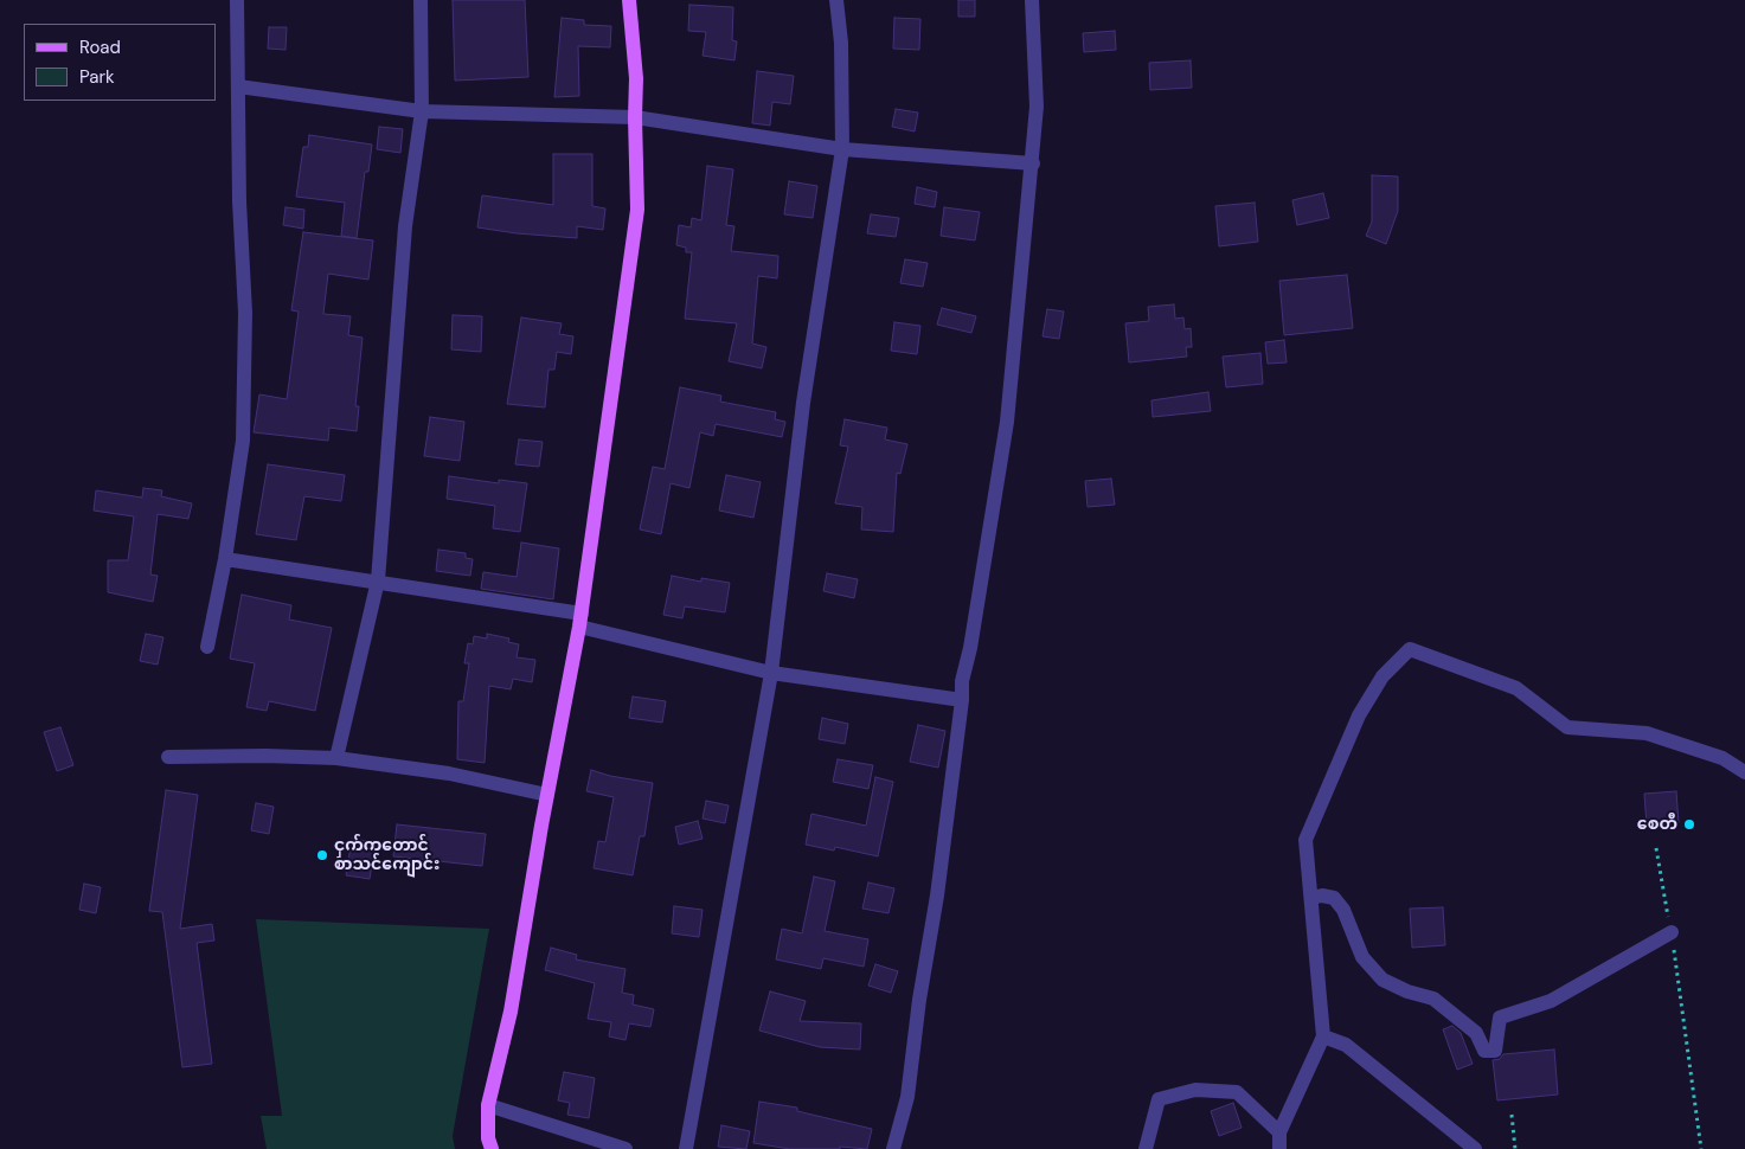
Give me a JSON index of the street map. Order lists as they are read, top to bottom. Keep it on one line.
{"places":["စေတီ","ငှက်ကတောင် စာသင်ကျောင်း"],"legend":["Road","Park"]}
